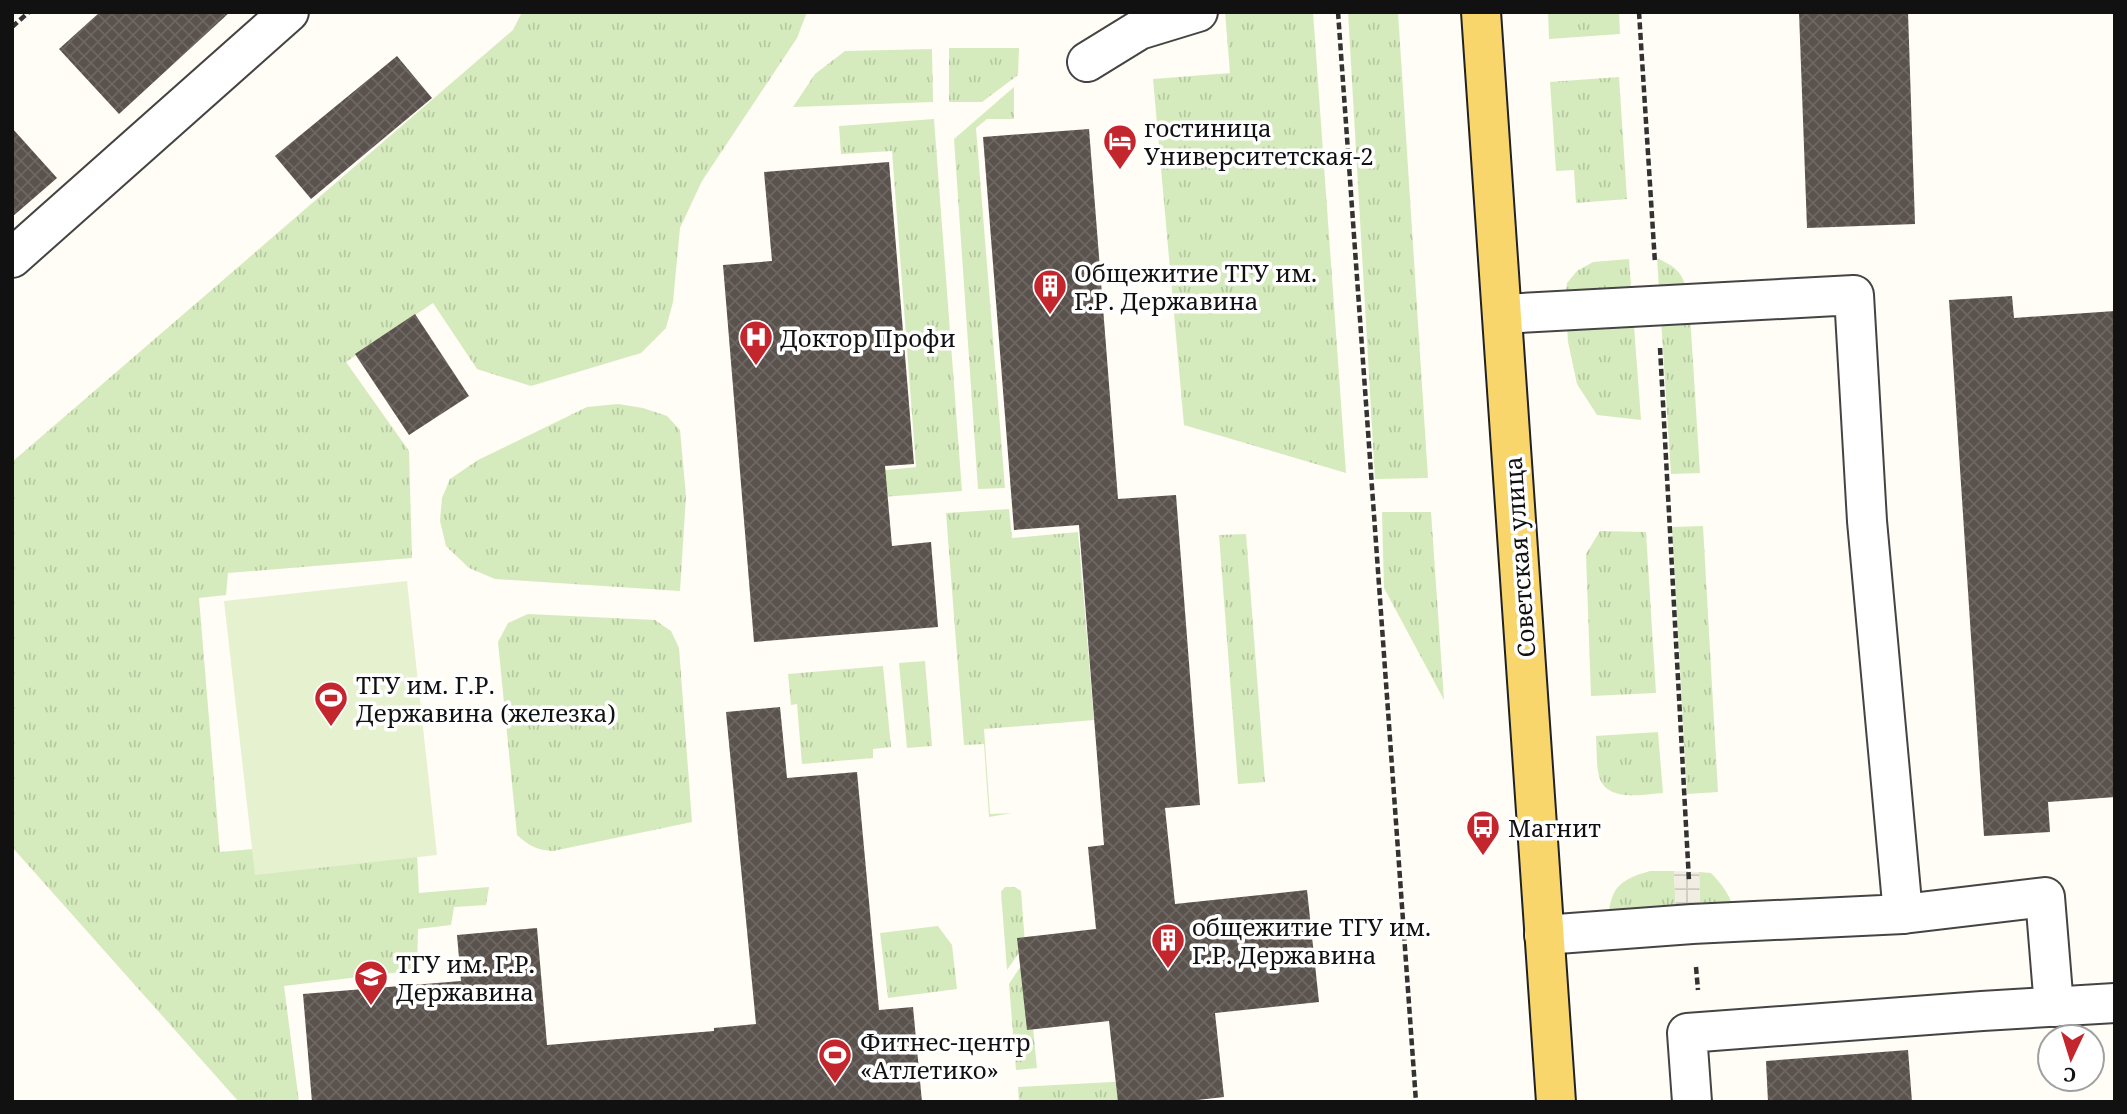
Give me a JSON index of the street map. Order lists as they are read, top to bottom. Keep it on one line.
{"streets":{"main road":["Советская улица"]},"places":{"hotel":["гостиница Университетская-2"],"building":["Общежитие ТГУ им. Г.Р. Державина","общежитие ТГУ им. Г.Р. Державина"],"hospital":["Доктор Профи"],"sports":["ТГУ им. Г.Р. Державина (железка)","Фитнес-центр «Атлетико»"],"bus stop":["Магнит"],"school or university":["ТГУ им. Г.Р. Державина"]},"north":"bottom"}
